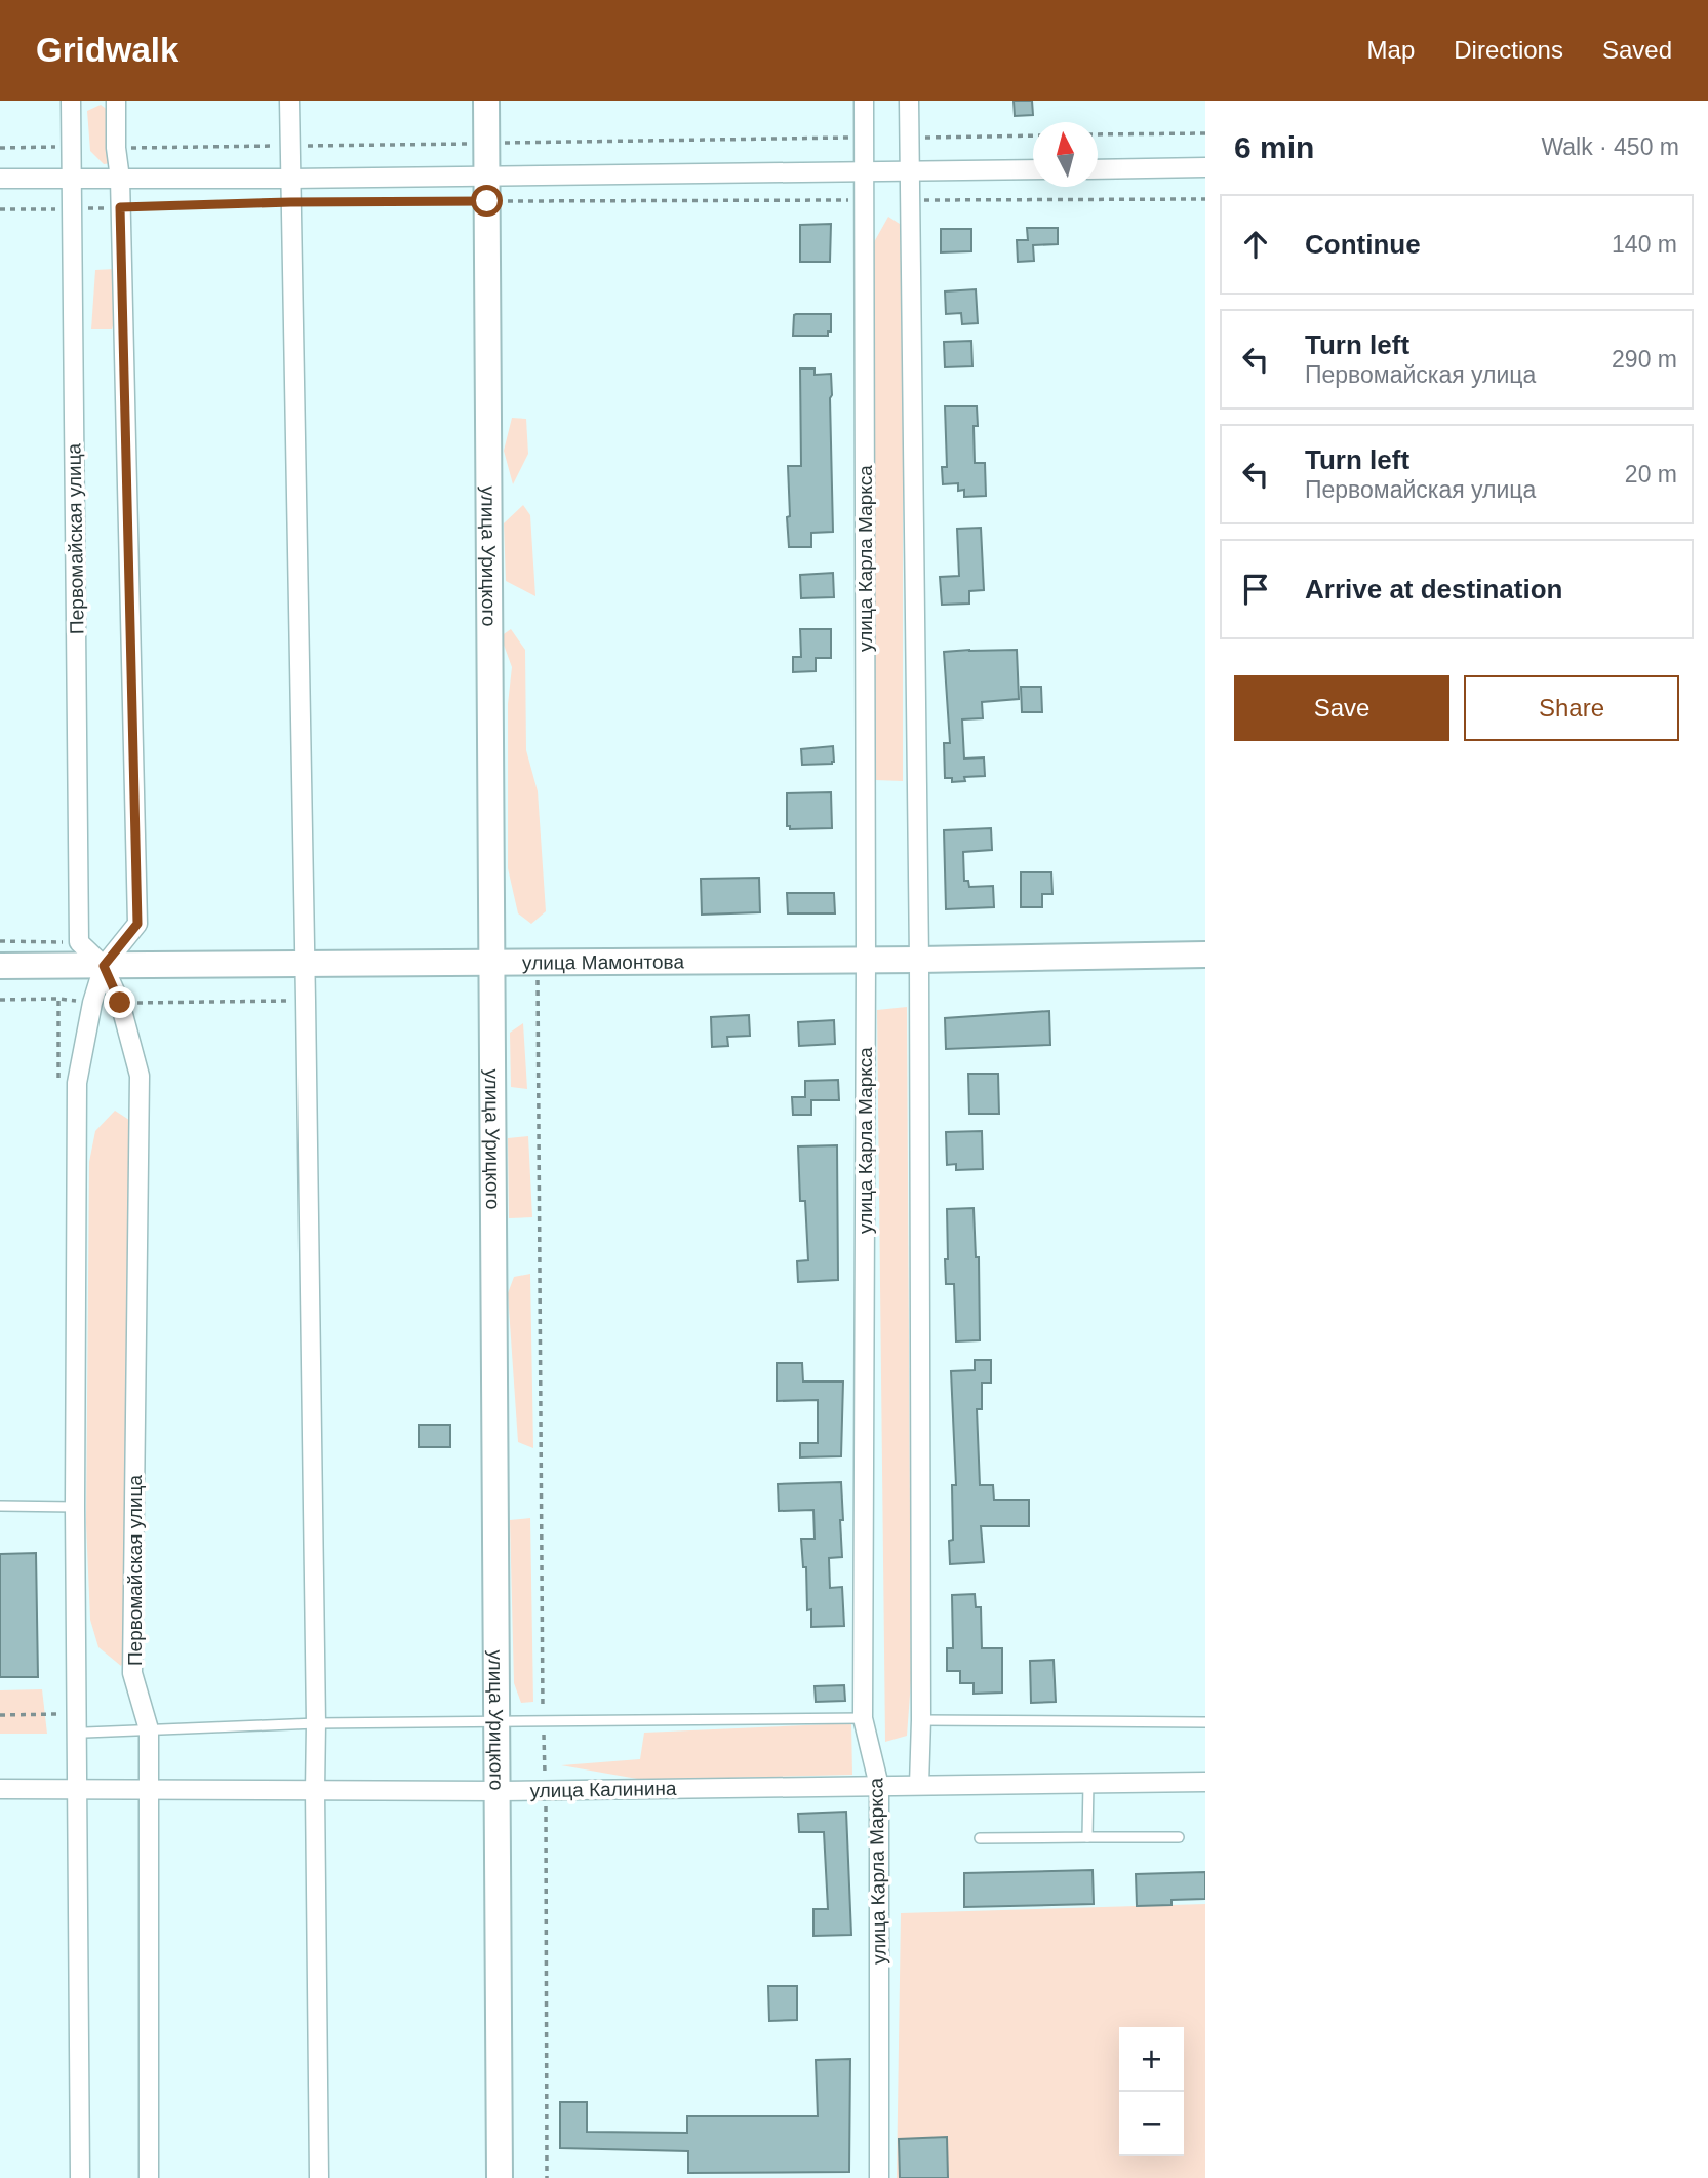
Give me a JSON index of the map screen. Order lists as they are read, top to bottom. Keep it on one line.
{"streets":{"street":["Первомайская улица","улица Урицкого","улица Карла Маркса","улица Мамонтова","улица Калинина"]},"crossings":[["Первомайская улица","улица Мамонтова"],["Первомайская улица","улица Калинина"],["улица Урицкого","улица Мамонтова"],["улица Урицкого","улица Калинина"],["улица Карла Маркса","улица Мамонтова"],["улица Карла Маркса","улица Калинина"]],"north":"top","page":{"header":"Gridwalk","nav":["Map","Directions","Saved"],"heading":["6 min","Walk · 450 m"],"list":[["Continue","140 m"],["Turn left","Первомайская улица","290 m"],["Turn left","Первомайская улица","20 m"],"Arrive at destination"],"buttons":["Save","Share"],"map_buttons":["+","−"]}}
